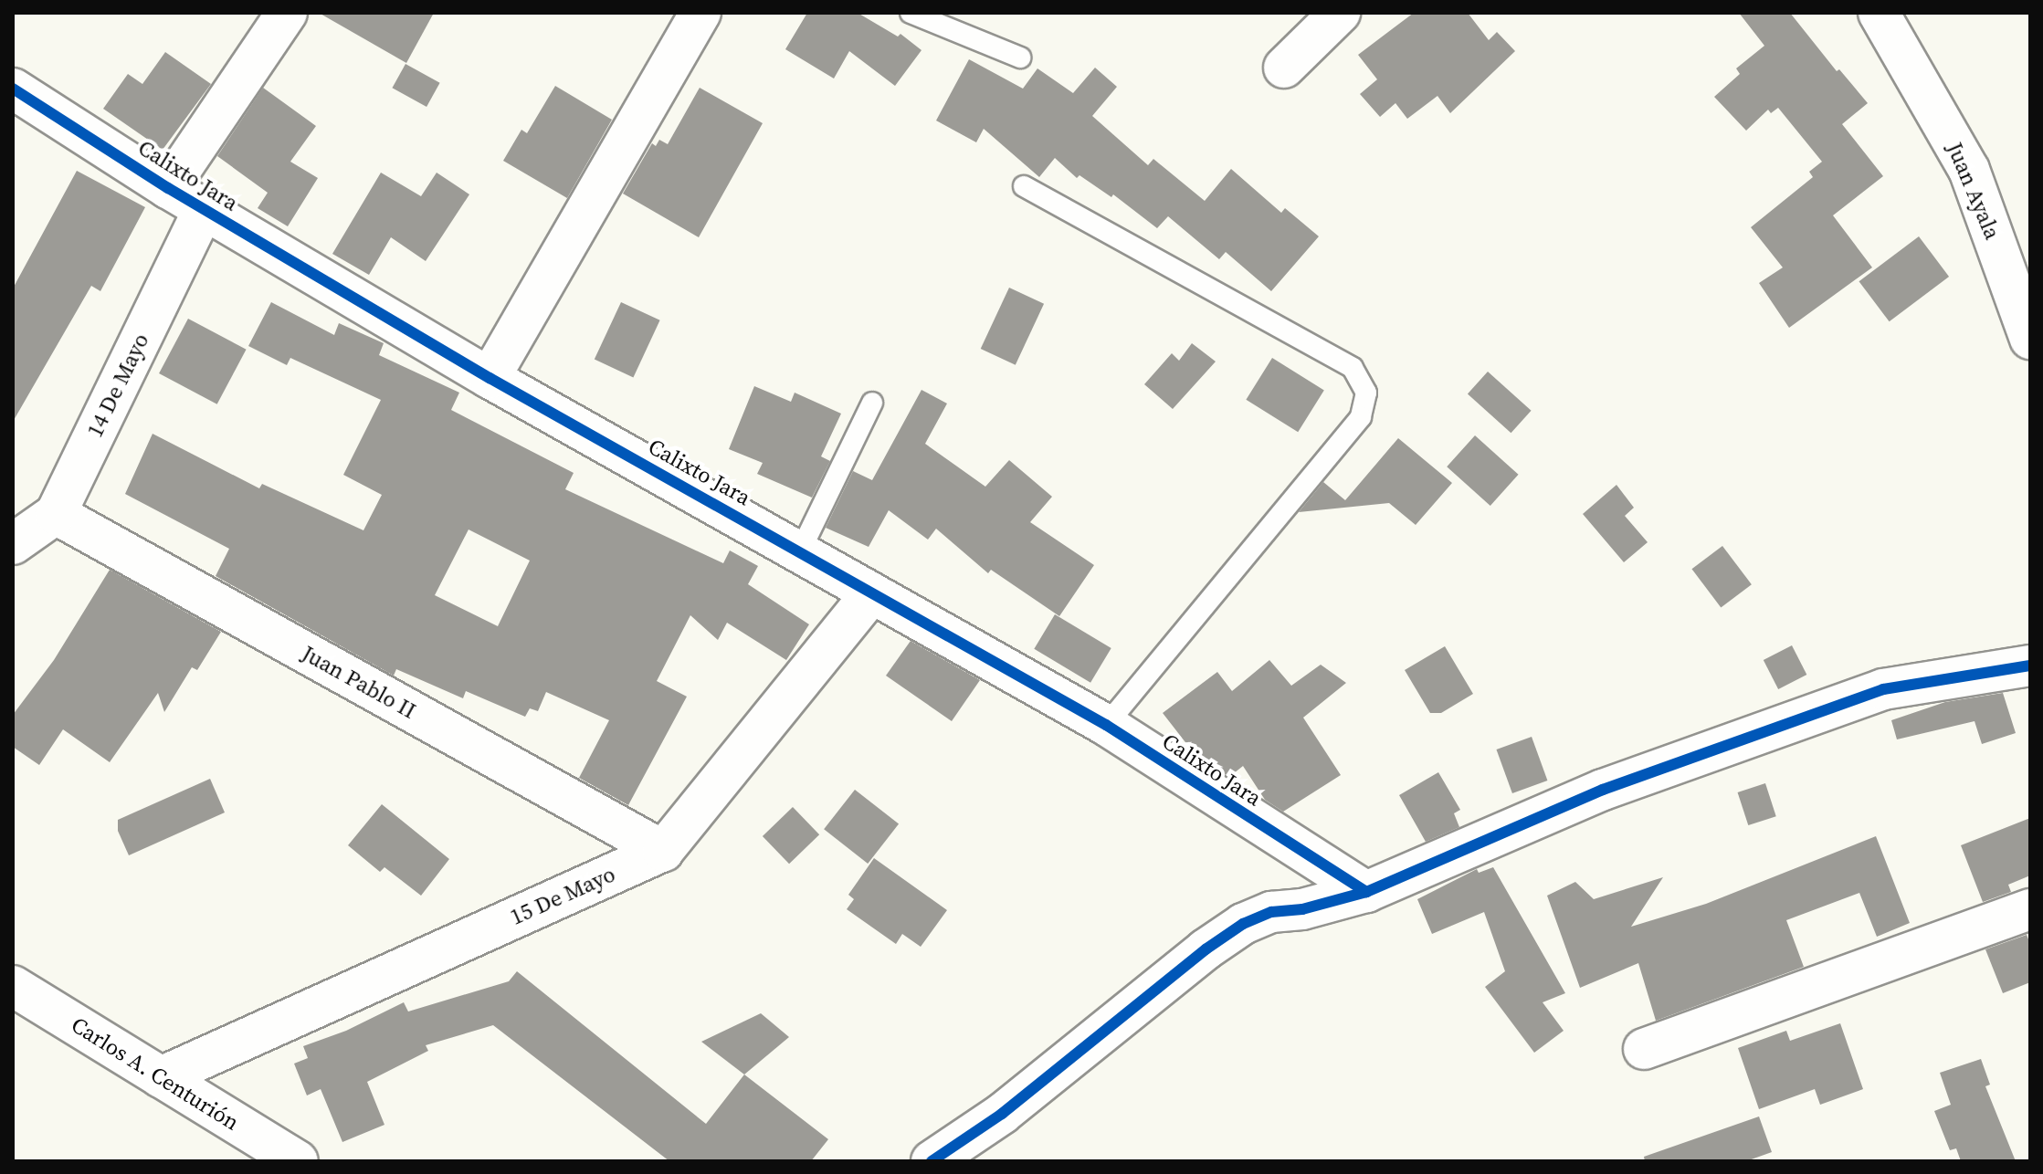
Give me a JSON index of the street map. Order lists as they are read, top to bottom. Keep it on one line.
{"streets":{"street":["Calixto Jara","Juan Ayala","14 De Mayo","Juan Pablo II","15 De Mayo","Carlos A. Centurión"]},"crossings":[["Calixto Jara","14 De Mayo"],["Calixto Jara","15 De Mayo"],["14 De Mayo","Juan Pablo II"],["Juan Pablo II","15 De Mayo"],["15 De Mayo","Carlos A. Centurión"]]}
